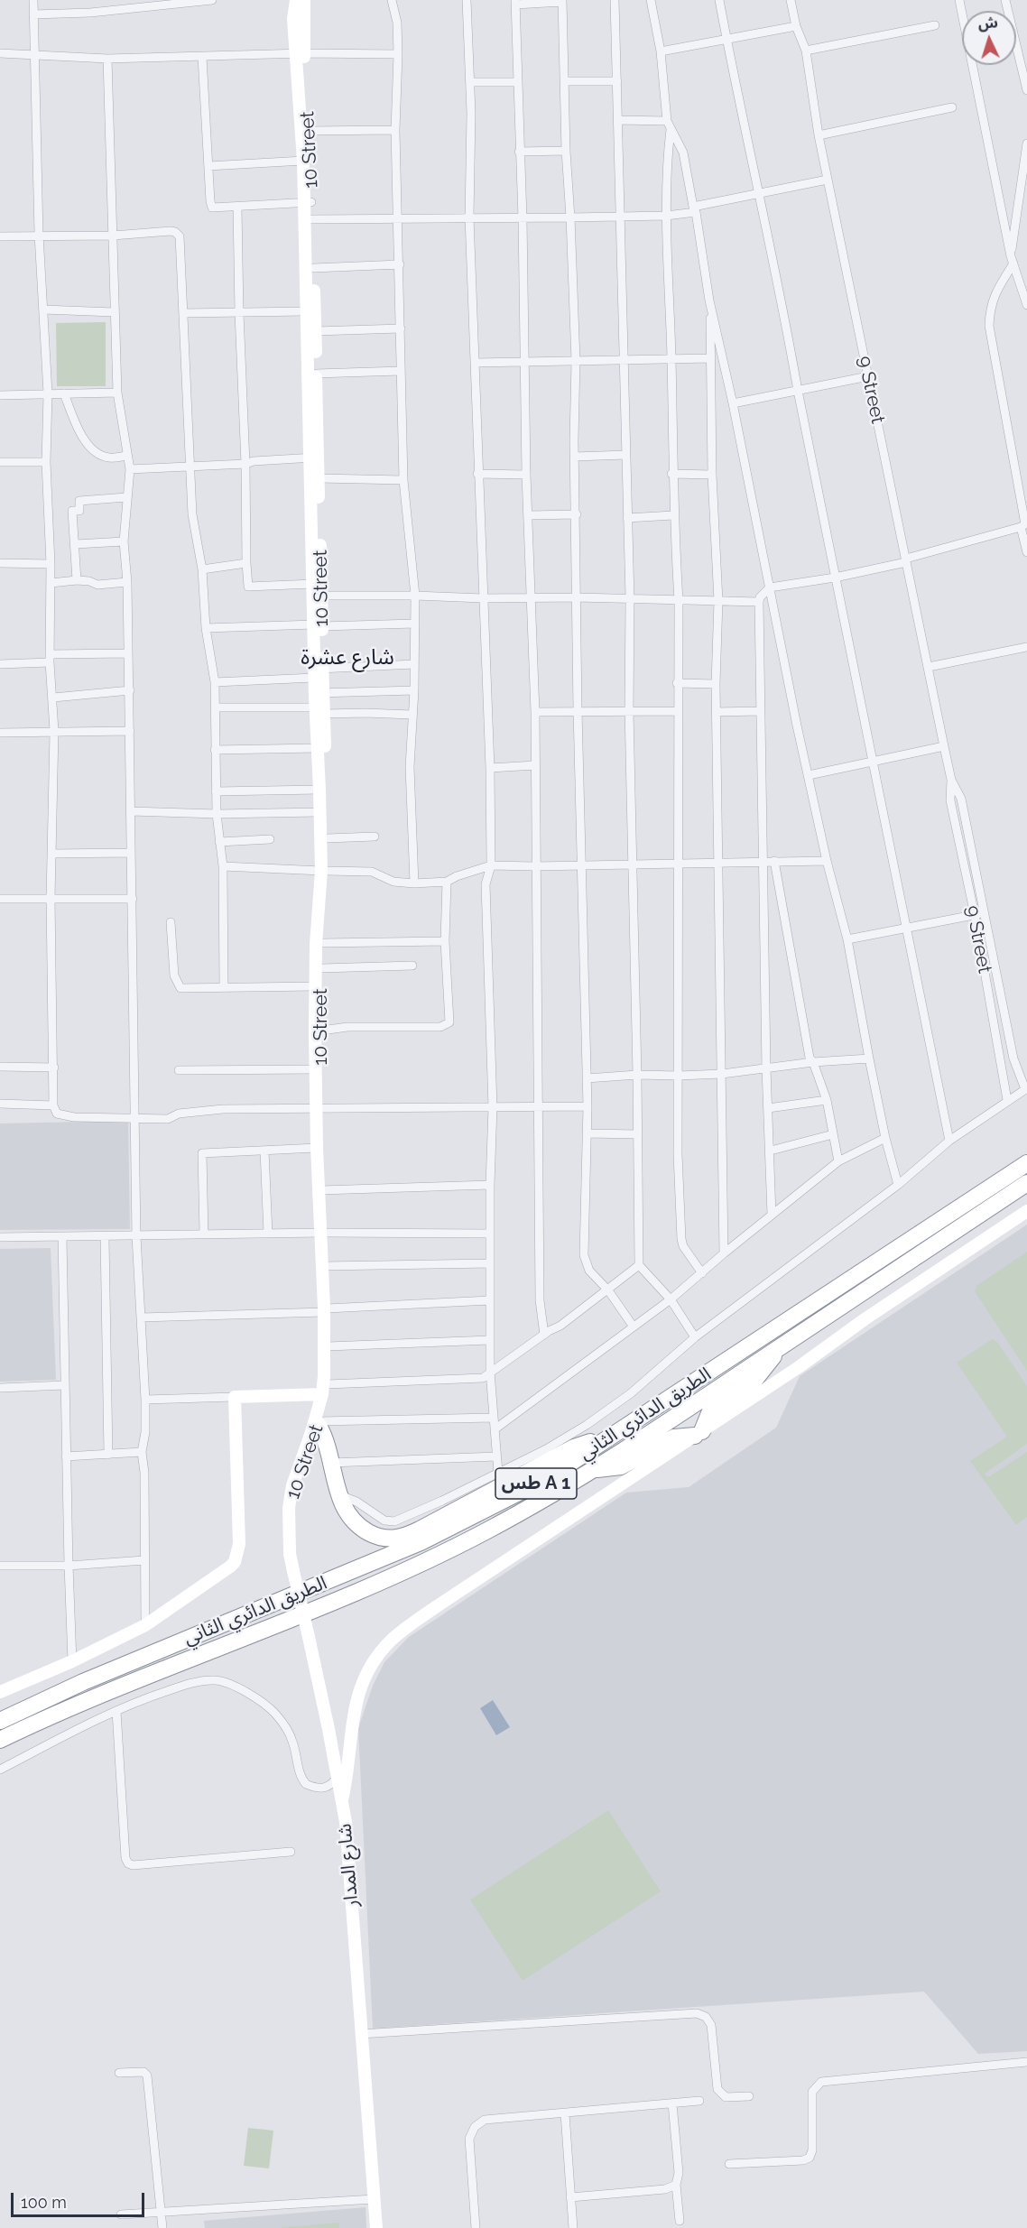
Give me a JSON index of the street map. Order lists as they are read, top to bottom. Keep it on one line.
{"streets":{"highway":["الطريق الدائري الثاني","طس A 1"],"main road":["10 Street","شارع المدار"],"street":["9 Street"]},"crossings":[["10 Street","شارع المدار"]],"districts":["شارع عشرة"],"scale_bar":"100 m","north":"top"}
